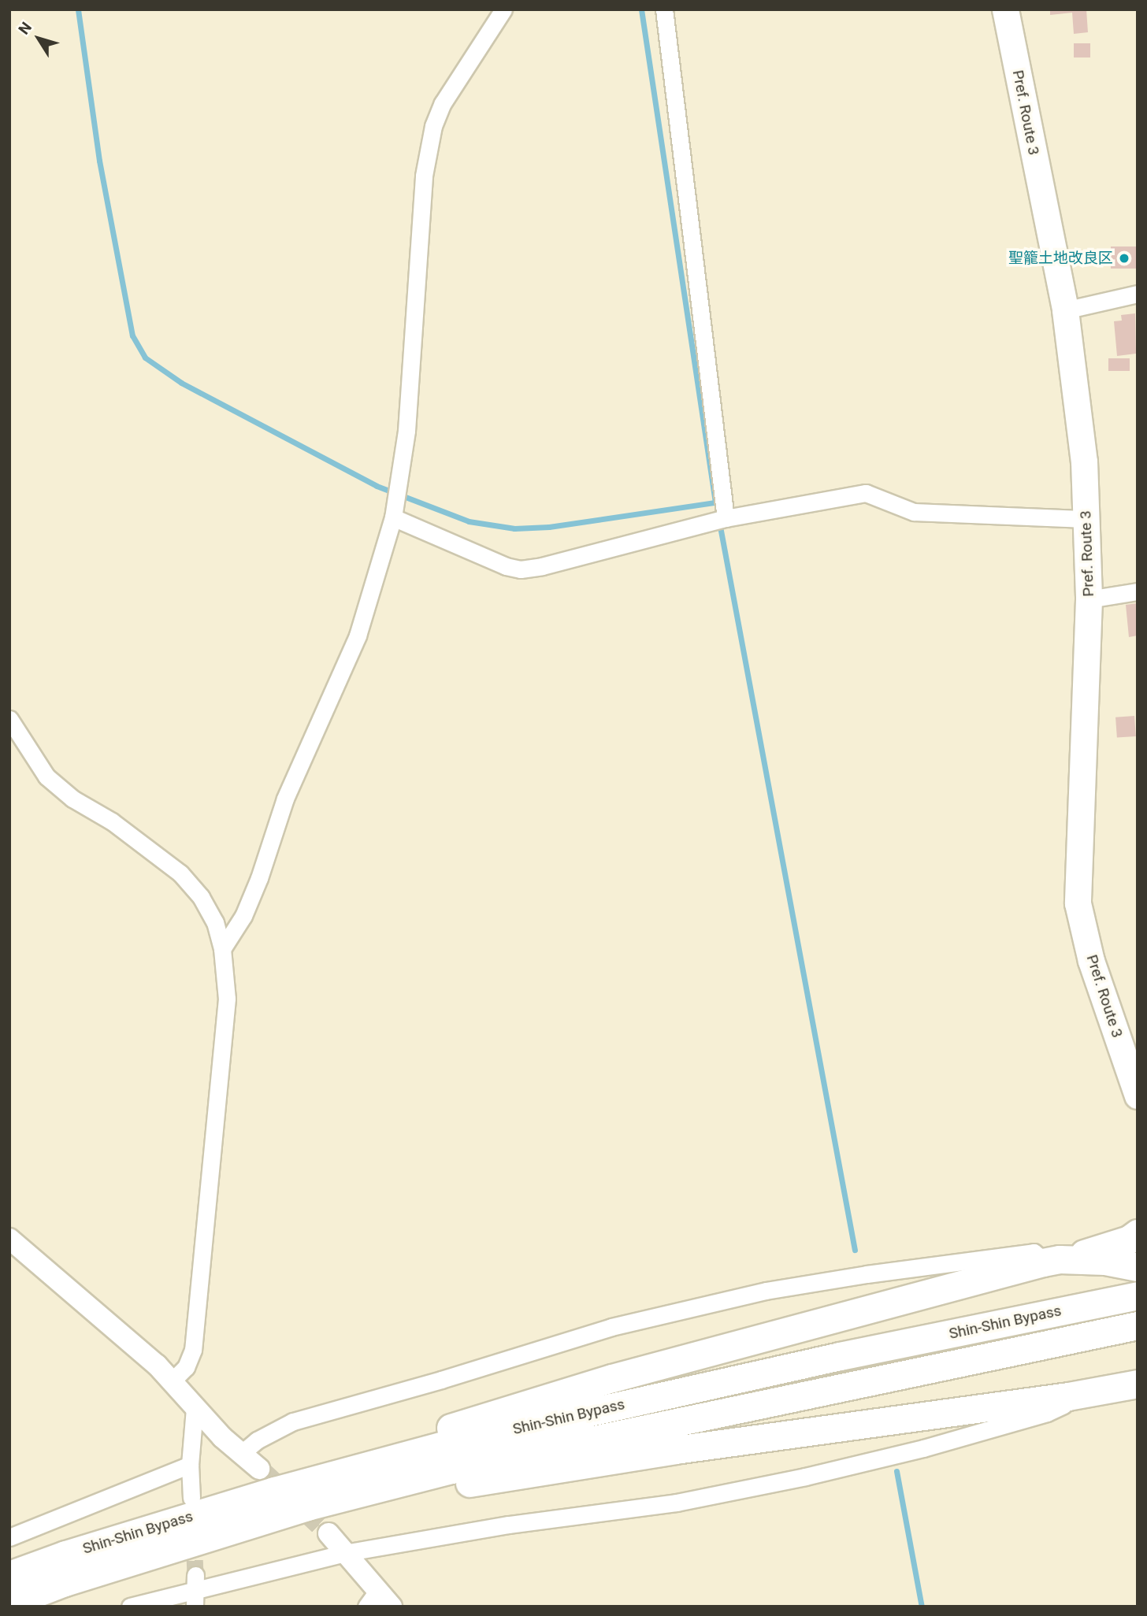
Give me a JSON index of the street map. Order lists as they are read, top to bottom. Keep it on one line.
{"streets":{"highway":["Shin-Shin Bypass"],"main road":["Pref. Route 3"]},"places":["聖籠土地改良区"],"north":"top left"}
